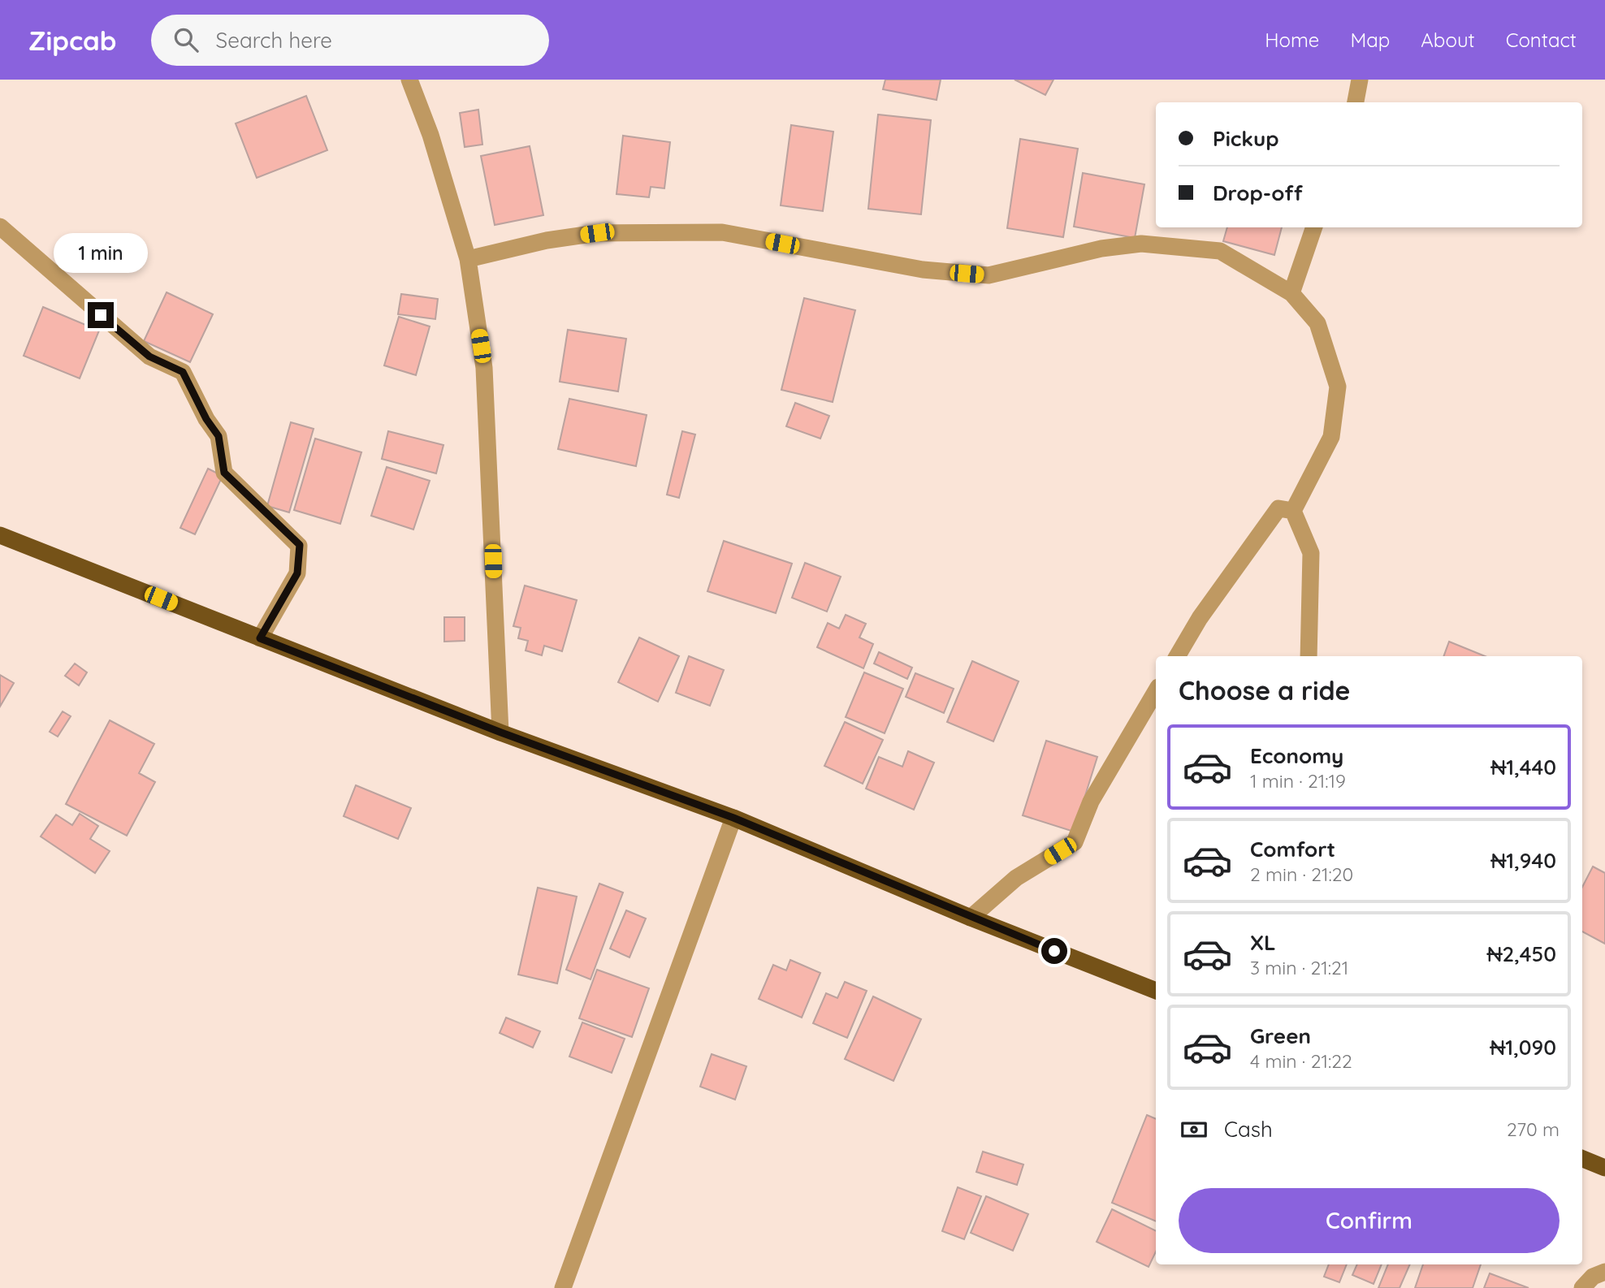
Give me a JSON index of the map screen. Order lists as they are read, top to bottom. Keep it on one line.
{"page":{"header":"Zipcab","search":"Search here","nav":["Home","Map","About","Contact"],"banner":["Pickup","Drop-off"],"bubble":"1 min","heading":"Choose a ride","list":[{"name":"Economy","note":"1 min · 21:19","value":"₦1,440"},{"name":"Comfort","note":"2 min · 21:20","value":"₦1,940"},{"name":"XL","note":"3 min · 21:21","value":"₦2,450"},{"name":"Green","note":"4 min · 21:22","value":"₦1,090"}],"pay":["Cash","270 m"],"buttons":"Confirm"}}
